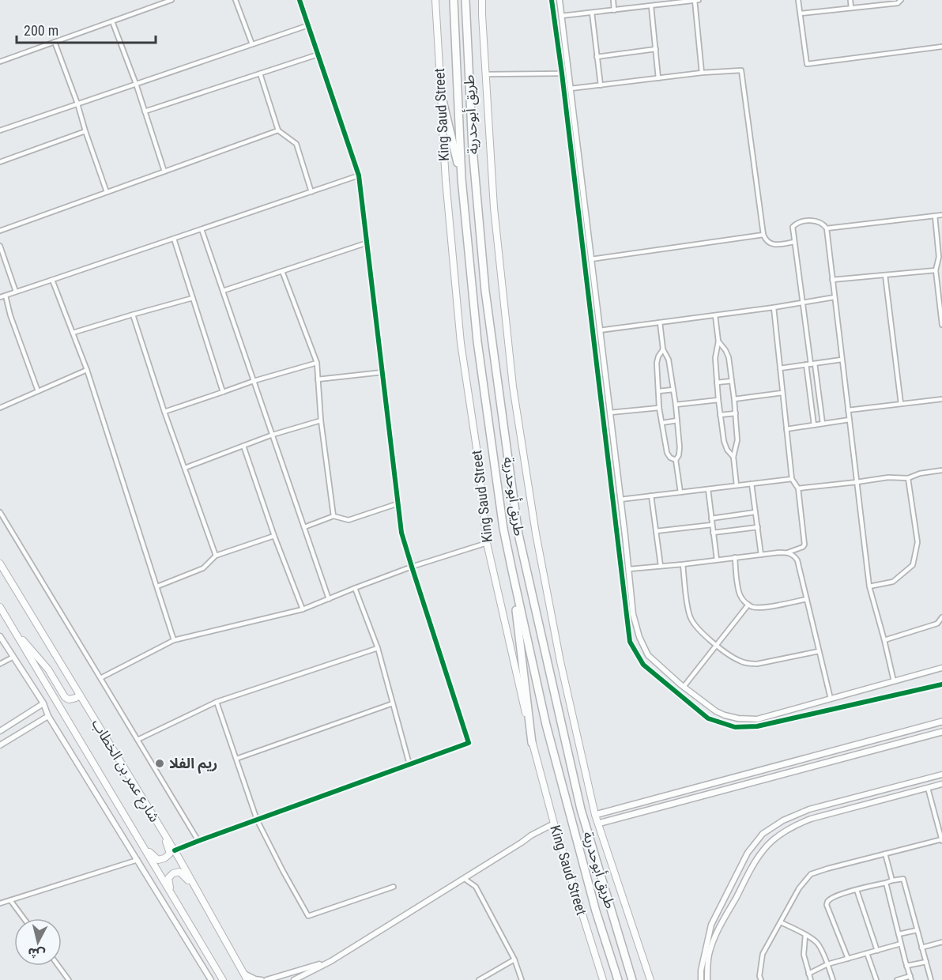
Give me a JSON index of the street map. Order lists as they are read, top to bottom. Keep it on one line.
{"streets":{"highway":["طريق أبوحدرية"],"main road":["King Saud Street","شارع عمر بن الخطاب"]},"places":["ريم الفلا"],"scale_bar":"200 m","north":"bottom"}
